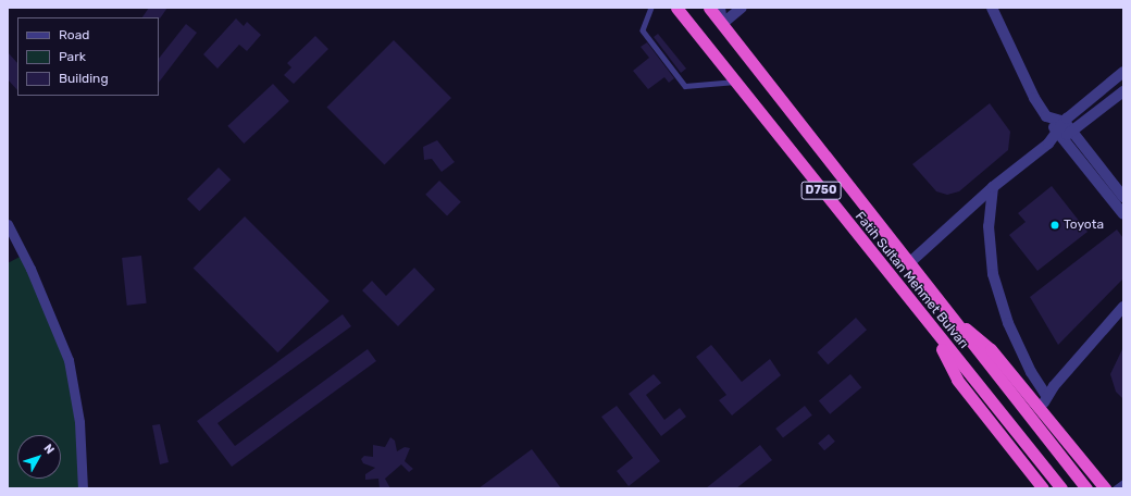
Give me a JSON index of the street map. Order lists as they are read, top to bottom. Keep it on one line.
{"streets":{"highway":["D750","Fatih Sultan Mehmet Bulvarı"]},"places":["Toyota"],"legend":["Road","Park","Building"],"north":"top right"}
